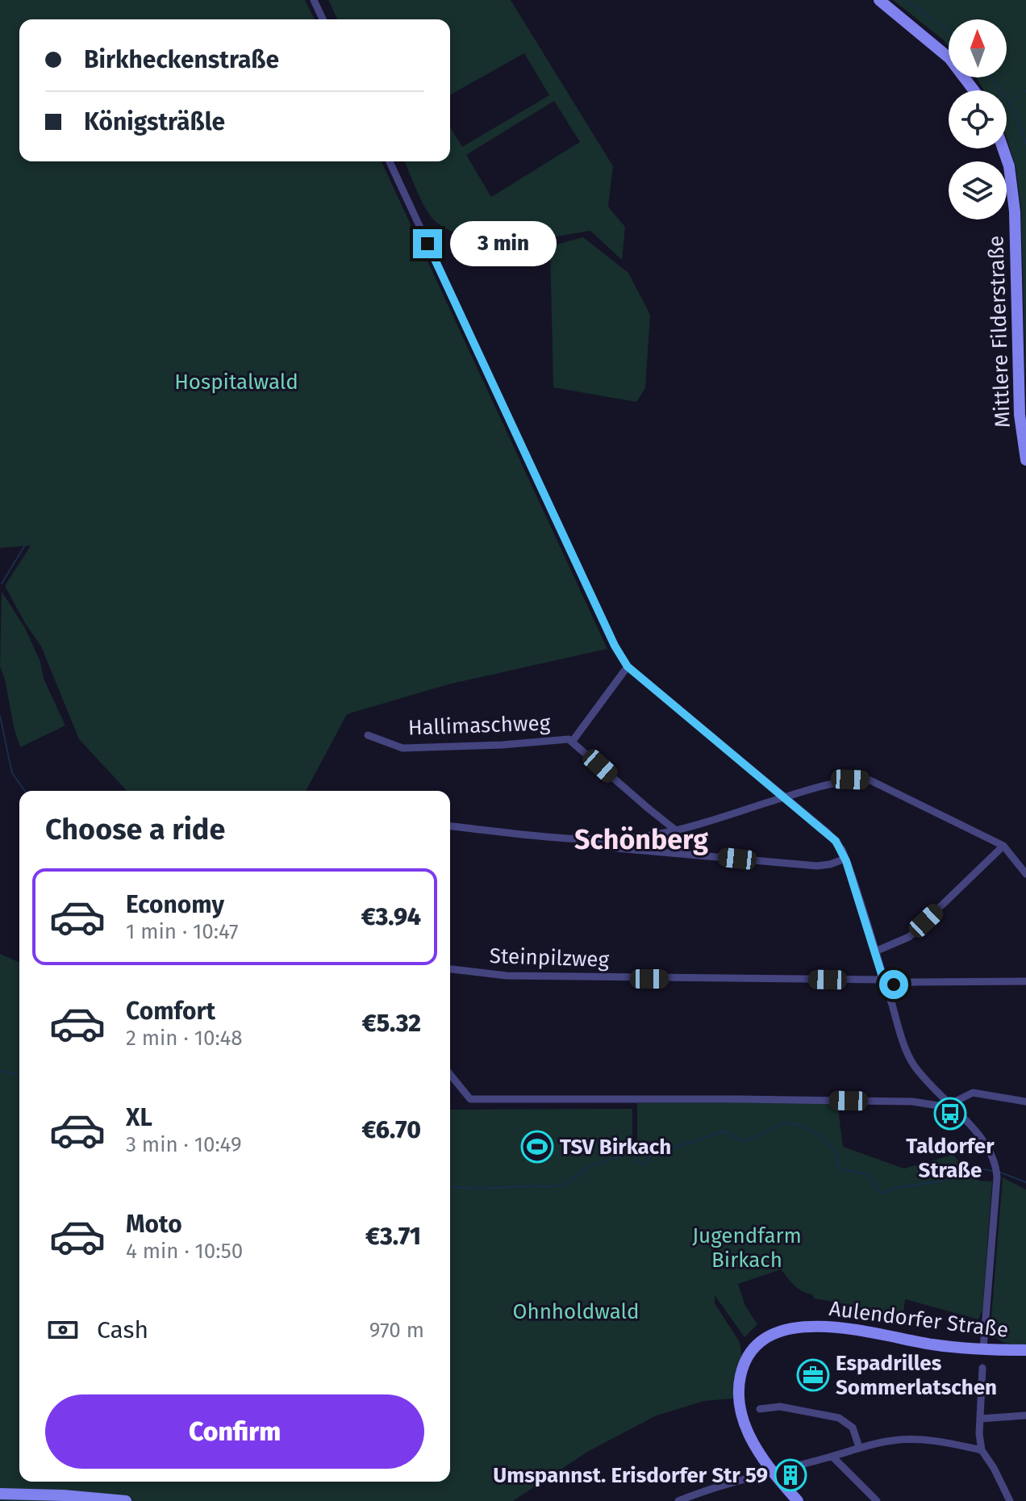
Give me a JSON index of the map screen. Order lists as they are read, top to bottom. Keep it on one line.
{"streets":{"main road":["Mittlere Filderstraße","Aulendorfer Straße"],"street":["Hallimaschweg","Steinpilzweg"]},"districts":["Schönberg"],"parks":["Hospitalwald","Jugendfarm Birkach","Ohnholdwald"],"places":{"bus stop":["Taldorfer Straße"],"sports":["TSV Birkach"],"office":["Espadrilles Sommerlatschen"],"building":["Umspannst. Erisdorfer Str 59"]},"north":"top","page":{"banner":["Birkheckenstraße","Königsträßle"],"bubble":"3 min","heading":"Choose a ride","list":[{"name":"Economy","note":"1 min · 10:47","value":"€3.94"},{"name":"Comfort","note":"2 min · 10:48","value":"€5.32"},{"name":"XL","note":"3 min · 10:49","value":"€6.70"},{"name":"Moto","note":"4 min · 10:50","value":"€3.71"}],"pay":["Cash","970 m"],"buttons":"Confirm"}}
